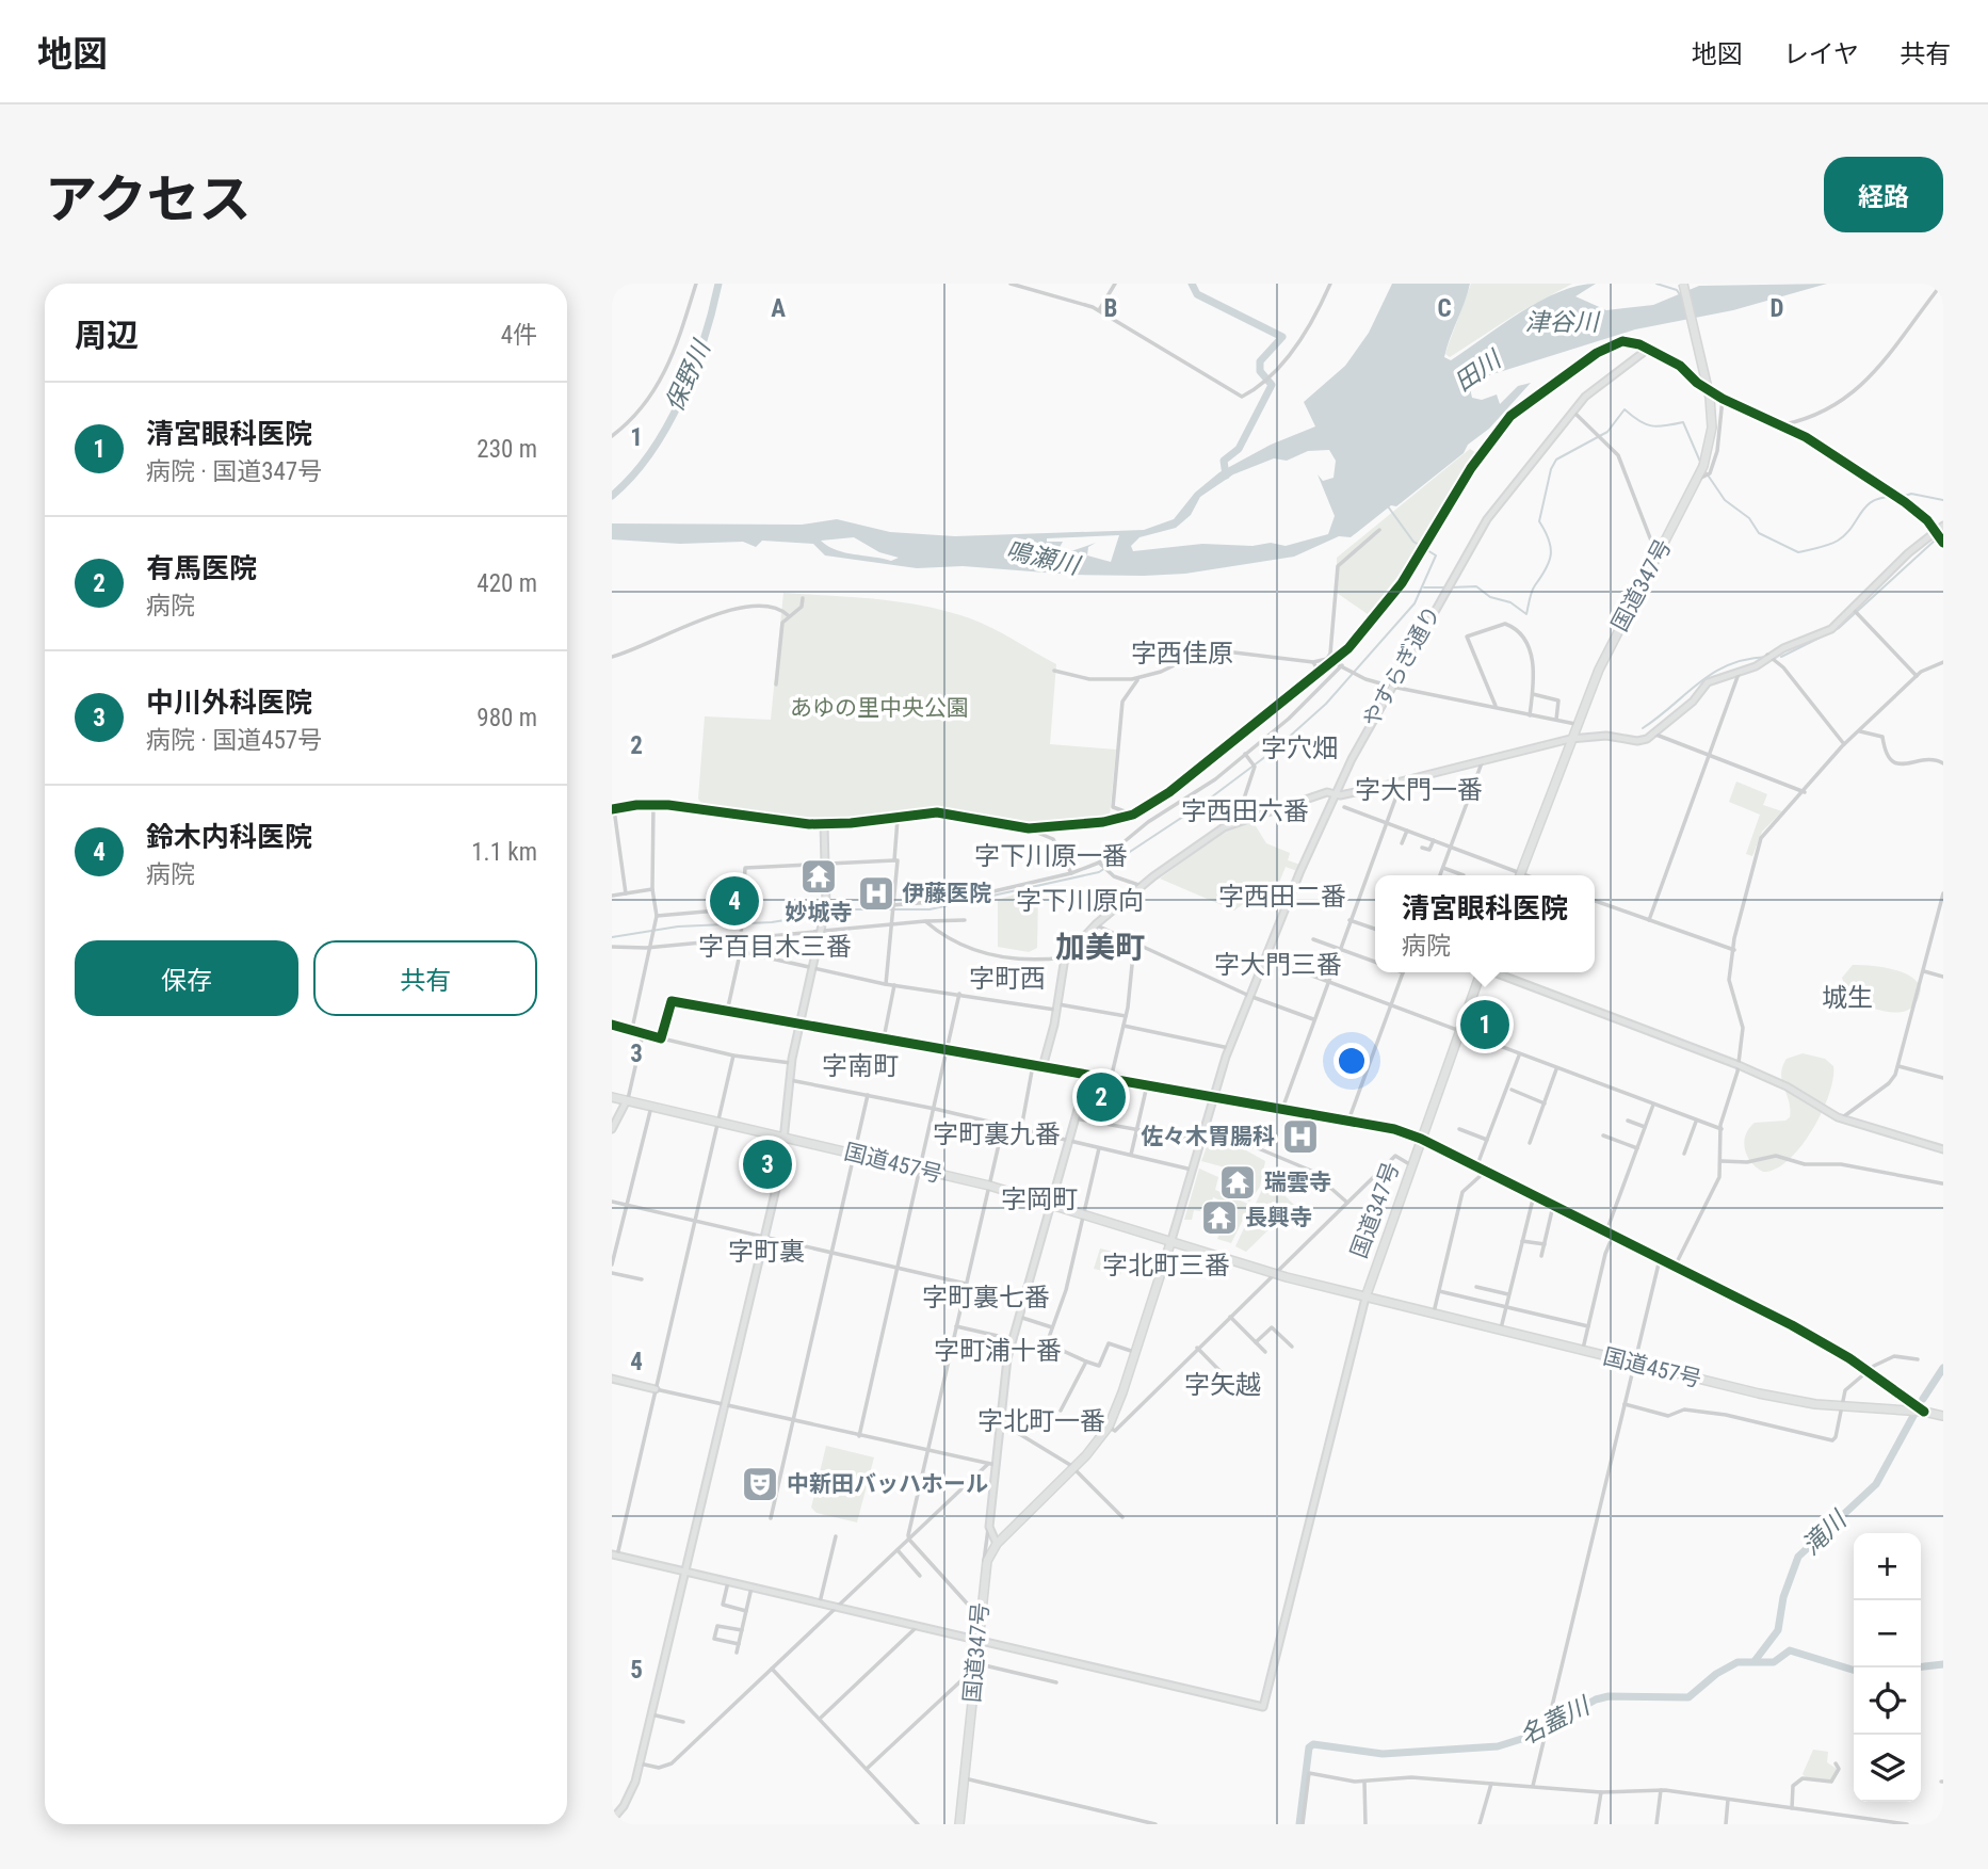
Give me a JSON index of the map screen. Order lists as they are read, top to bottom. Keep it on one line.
{"streets":{"highway":["国道347号","国道457号"],"street":["やすらぎ通り"]},"crossings":[["国道347号","やすらぎ通り"],["国道347号","国道457号"],["やすらぎ通り","国道457号"]],"districts":["字西佳原","字穴畑","字大門一番","字西田六番","字下川原一番","字西田二番","字下川原向","字百目木三番","加美町","字大門三番","字町西","城生","字南町","字町裏九番","字岡町","字町裏","字北町三番","字町裏七番","字町浦十番","字矢越","字北町一番"],"water":["津谷川","田川","保野川","鳴瀬川","滝川","名蓋川"],"parks":["あゆの里中央公園"],"places":{"temple":["妙城寺","瑞雲寺","長興寺"],"hospital":["伊藤医院","佐々木胃腸科"],"theatre":["中新田バッハホール"]},"page":{"header":"地図","nav":["地図","レイヤ","共有"],"title":"アクセス","buttons":["経路",["保存","共有"]],"heading":["周辺","4件"],"list":[{"mark":"1","name":"清宮眼科医院","note":"病院 · 国道347号","value":"230 m"},{"mark":"2","name":"有馬医院","note":"病院","value":"420 m"},{"mark":"3","name":"中川外科医院","note":"病院 · 国道457号","value":"980 m"},{"mark":"4","name":"鈴木内科医院","note":"病院","value":"1.1 km"}],"pins":["4","1","2","3"],"popup":["清宮眼科医院","病院"],"map_buttons":["+","−"]},"grid":{"columns":["A","B","C","D"],"rows":["1","2","3","4","5"]}}
